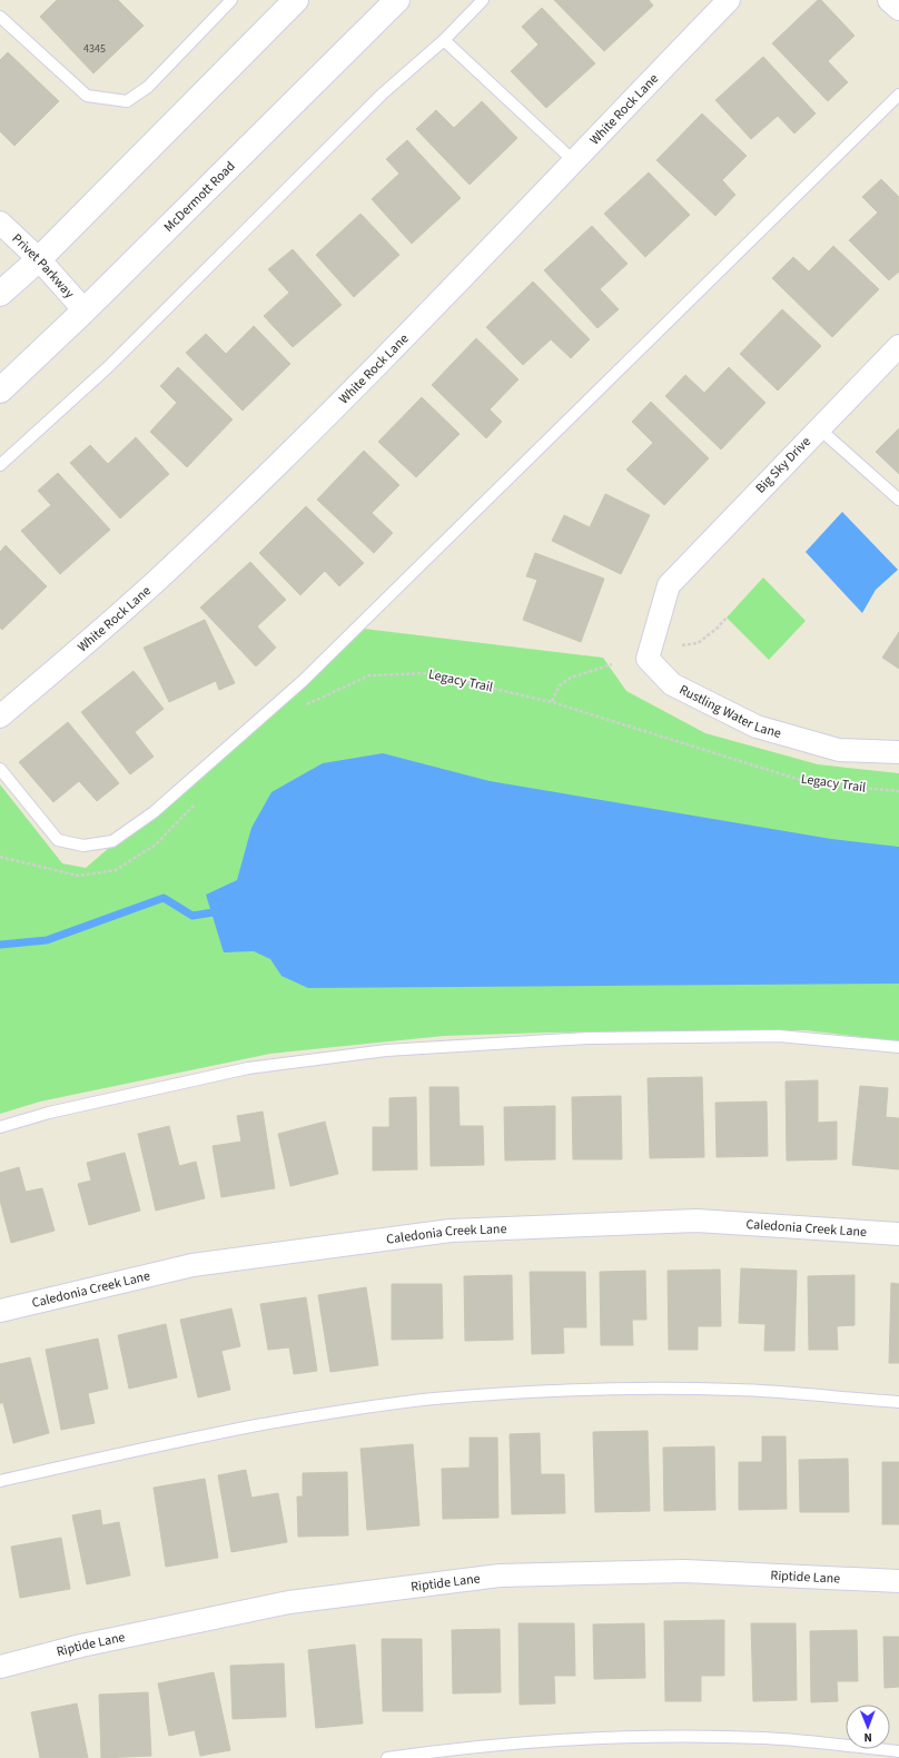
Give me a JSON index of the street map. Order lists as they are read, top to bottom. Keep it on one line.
{"streets":{"main road":["McDermott Road"],"street":["White Rock Lane","Privet Parkway","Big Sky Drive","Rustling Water Lane","Caledonia Creek Lane","Riptide Lane"],"path":["Legacy Trail"]},"crossings":[["McDermott Road","Privet Parkway"],["Big Sky Drive","Rustling Water Lane"]],"house_numbers":["4345"],"north":"bottom"}
